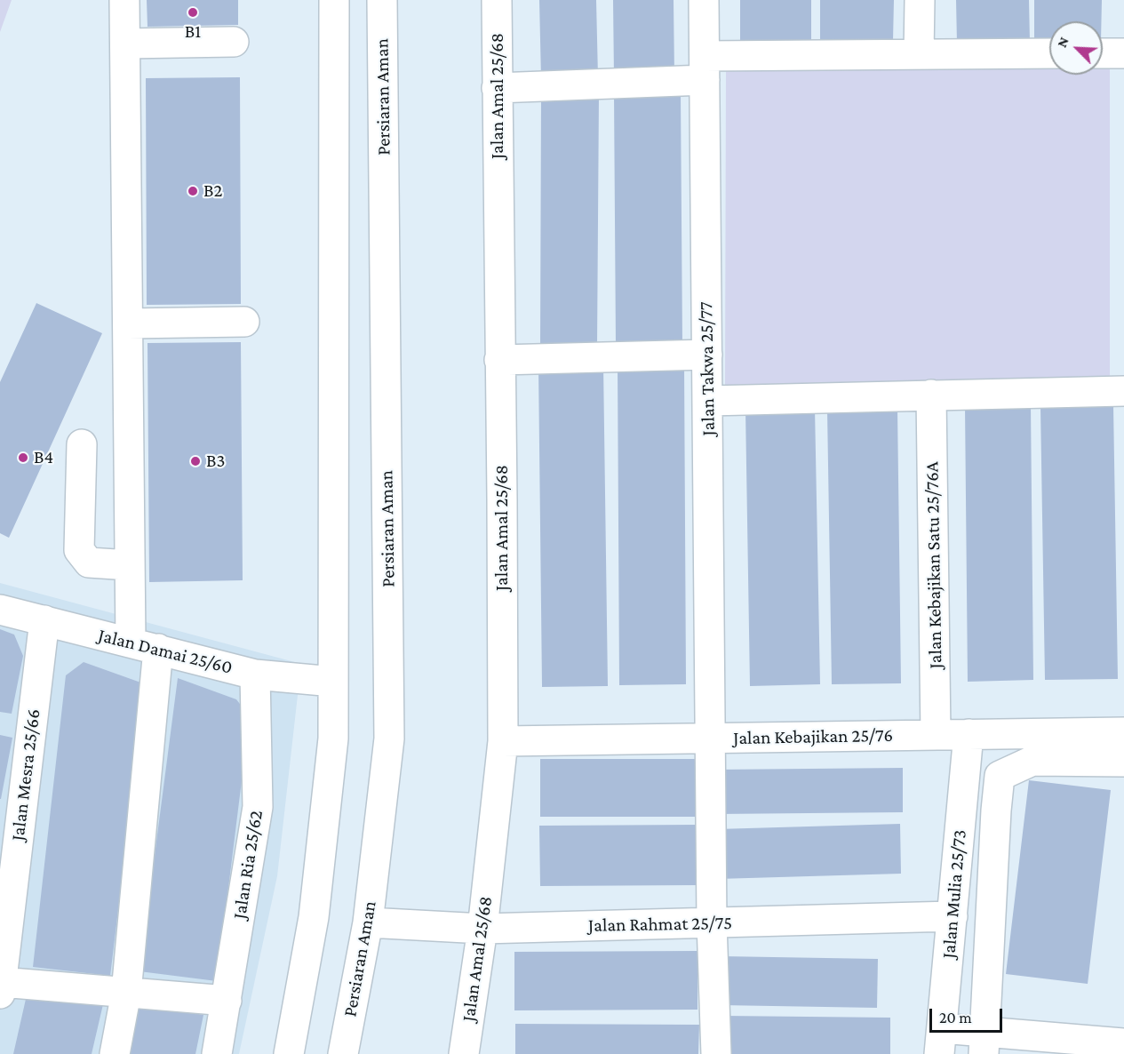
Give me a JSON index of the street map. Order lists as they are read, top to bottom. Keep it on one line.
{"streets":{"street":["Jalan Amal 25/68","Persiaran Aman","Jalan Takwa 25/77","Jalan Kebajikan Satu 25/76A","Jalan Damai 25/60","Jalan Kebajikan 25/76","Jalan Mesra 25/66","Jalan Ria 25/62","Jalan Mulia 25/73","Jalan Rahmat 25/75"]},"crossings":[["Jalan Amal 25/68","Jalan Kebajikan 25/76"],["Jalan Amal 25/68","Jalan Rahmat 25/75"],["Persiaran Aman","Jalan Rahmat 25/75"],["Jalan Takwa 25/77","Jalan Kebajikan 25/76"],["Jalan Takwa 25/77","Jalan Rahmat 25/75"],["Jalan Kebajikan Satu 25/76A","Jalan Kebajikan 25/76"],["Jalan Damai 25/60","Jalan Mesra 25/66"],["Jalan Damai 25/60","Jalan Ria 25/62"],["Jalan Kebajikan 25/76","Jalan Mulia 25/73"],["Jalan Mulia 25/73","Jalan Rahmat 25/75"]],"places":["B1","B2","B4","B3"],"scale_bar":"20 m","north":"top left"}
